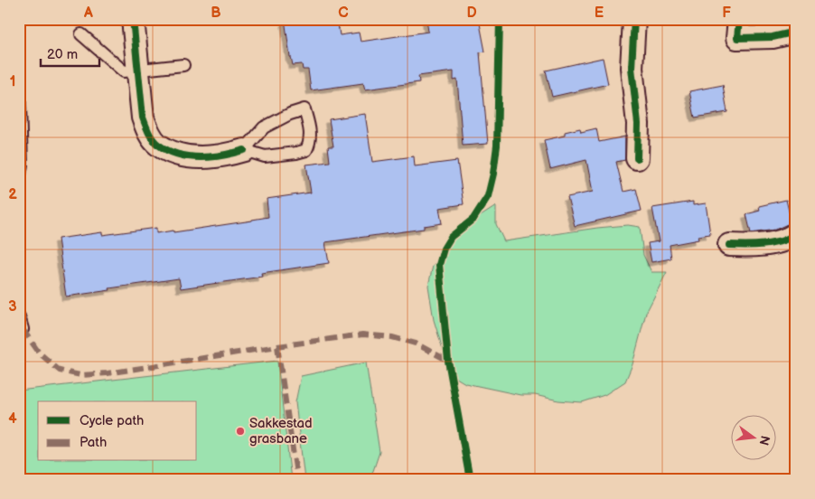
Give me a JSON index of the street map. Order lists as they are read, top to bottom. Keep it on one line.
{"places":["Sakkestad grasbane"],"legend":["Cycle path","Path"],"scale_bar":"20 m","north":"right","grid":{"columns":["A","B","C","D","E","F"],"rows":["1","2","3","4"]}}
